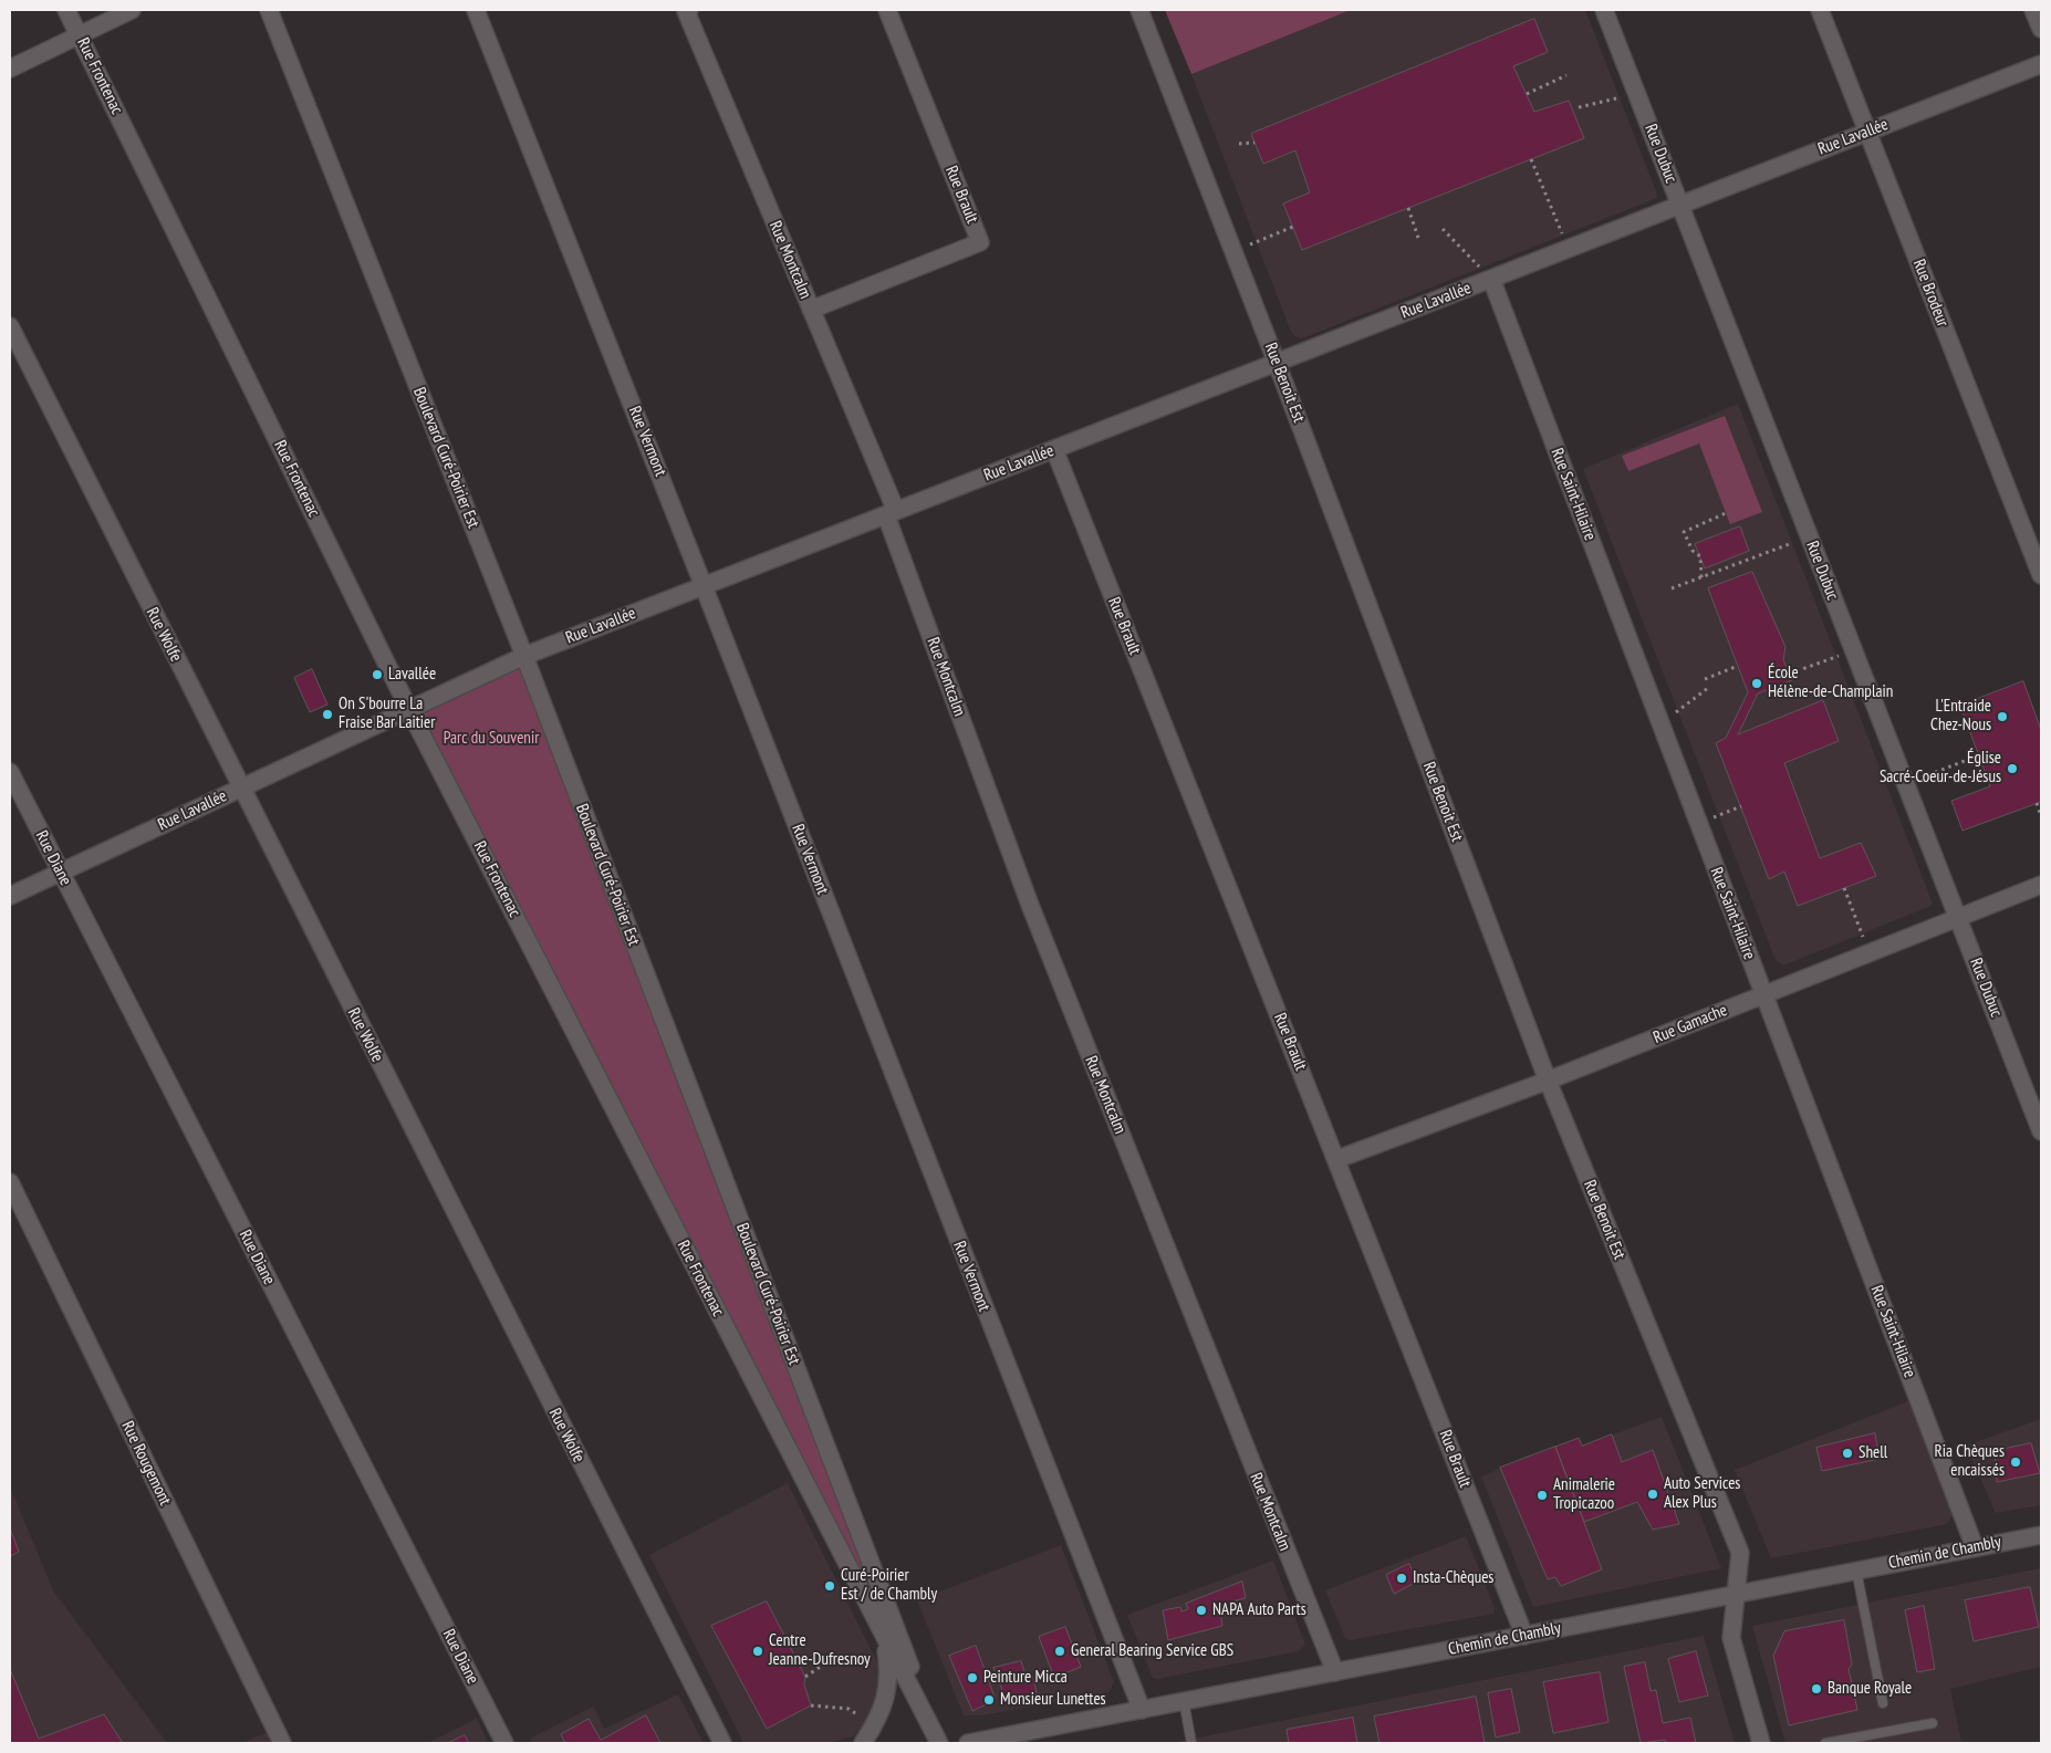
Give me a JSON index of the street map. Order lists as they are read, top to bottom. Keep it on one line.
{"streets":{"street":["Rue Frontenac","Rue Lavallée","Rue Dubuc","Rue Brault","Rue Montcalm","Rue Brodeur","Rue Benoit Est","Rue Vermont","Boulevard Curé-Poirier Est","Rue Saint-Hilaire","Rue Wolfe","Rue Diane","Rue Gamache","Rue Rougemont","Chemin de Chambly"]},"crossings":[["Rue Frontenac","Rue Lavallée"],["Rue Frontenac","Boulevard Curé-Poirier Est"],["Rue Lavallée","Rue Dubuc"],["Rue Lavallée","Rue Brault"],["Rue Lavallée","Rue Montcalm"],["Rue Lavallée","Rue Brodeur"],["Rue Lavallée","Rue Benoit Est"],["Rue Lavallée","Rue Vermont"],["Rue Lavallée","Boulevard Curé-Poirier Est"],["Rue Lavallée","Rue Saint-Hilaire"],["Rue Lavallée","Rue Wolfe"],["Rue Lavallée","Rue Diane"],["Rue Dubuc","Rue Gamache"],["Rue Brault","Rue Montcalm"],["Rue Brault","Rue Gamache"],["Rue Brault","Chemin de Chambly"],["Rue Montcalm","Chemin de Chambly"],["Rue Benoit Est","Rue Gamache"],["Rue Benoit Est","Chemin de Chambly"],["Rue Vermont","Chemin de Chambly"],["Rue Saint-Hilaire","Rue Gamache"],["Rue Saint-Hilaire","Chemin de Chambly"]],"parks":["Parc du Souvenir"],"places":["Lavallée","École Hélène-de-Champlain","On S'bourre La Fraise Bar Laitier","L'Entraide Chez-Nous","Église Sacré-Coeur-de-Jésus","Shell","Ria Chèques encaissés","Auto Services Alex Plus","Animalerie Tropicazoo","Insta-Chèques","Curé-Poirier Est / de Chambly","NAPA Auto Parts","Centre Jeanne-Dufresnoy","General Bearing Service GBS","Peinture Micca","Banque Royale","Monsieur Lunettes"]}
